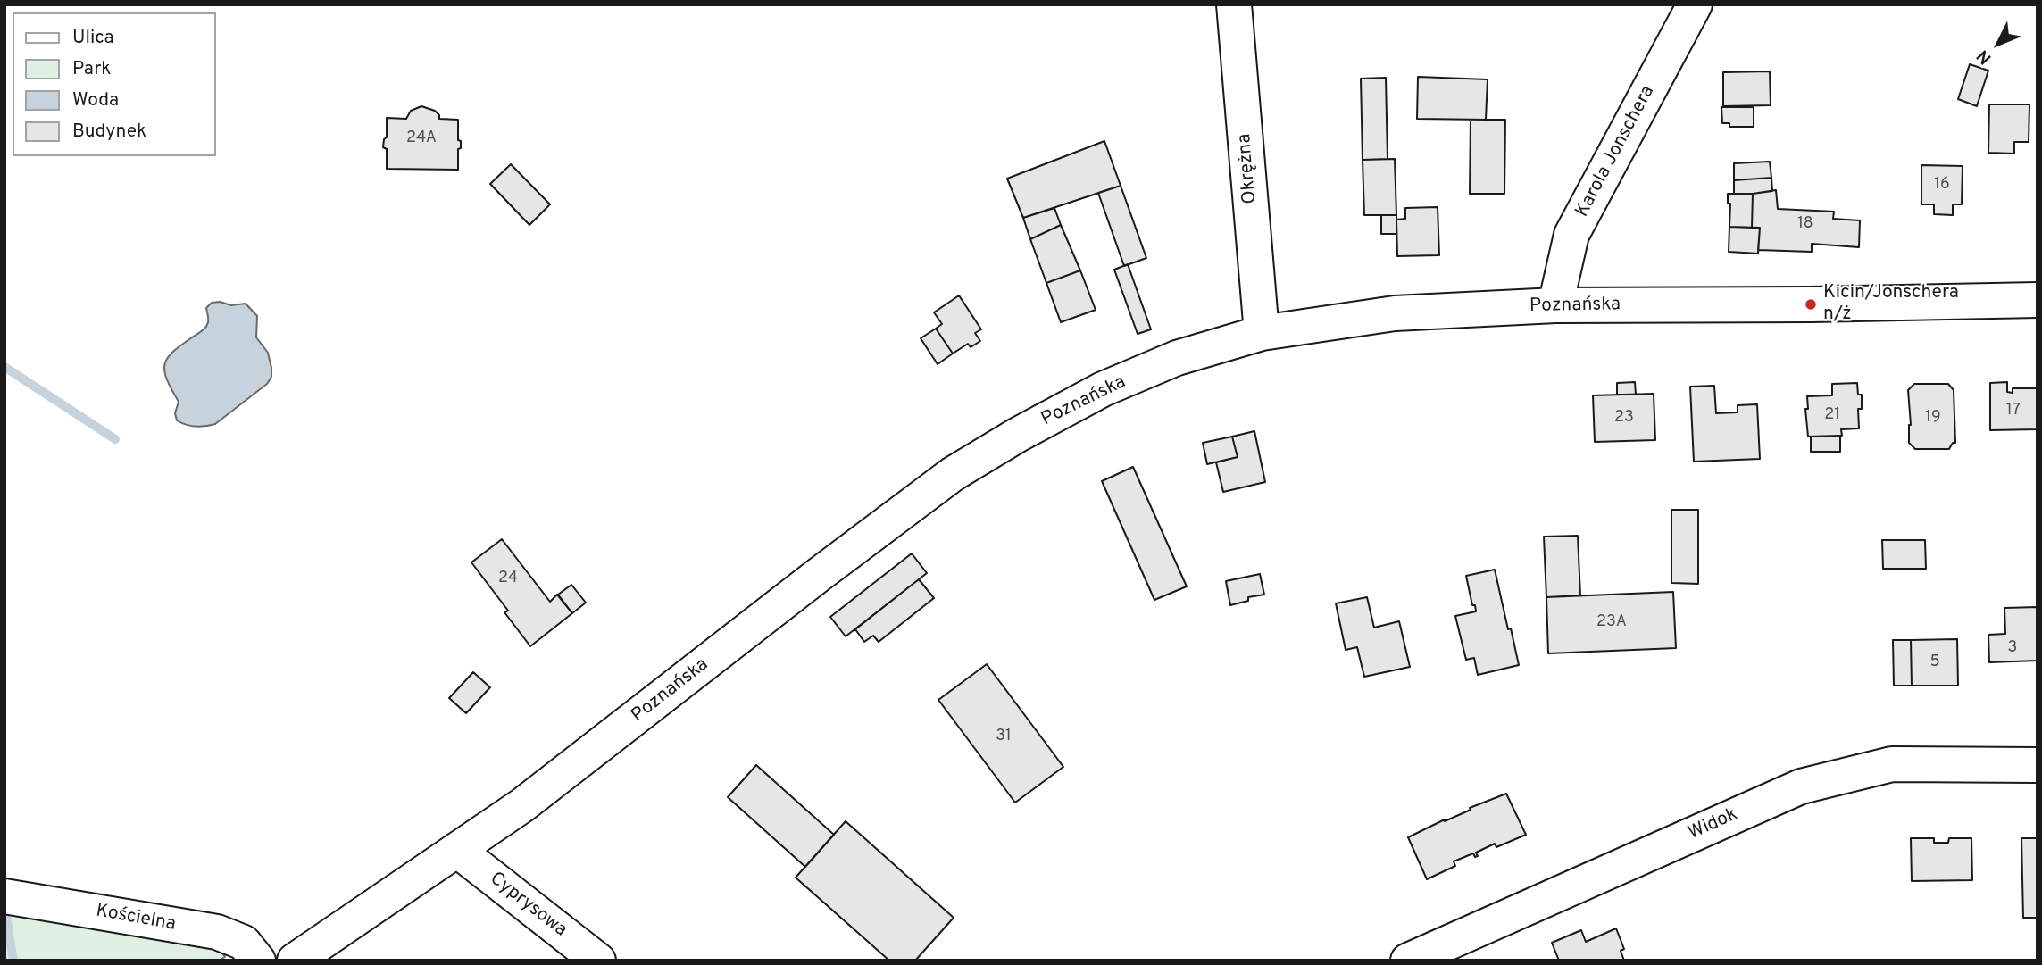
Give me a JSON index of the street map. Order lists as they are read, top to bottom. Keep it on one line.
{"streets":{"street":["Karola Jonschera","Okrężna","Poznańska","Widok","Cyprysowa","Kościelna"]},"crossings":[["Karola Jonschera","Poznańska"],["Okrężna","Poznańska"],["Poznańska","Cyprysowa"]],"places":["Kicin/Jonschera n/ż"],"house_numbers":["24A","16","18","17","21","23","19","24","23A","3","5","31"],"legend":["Ulica","Park","Woda","Budynek"],"north":"bottom left"}
